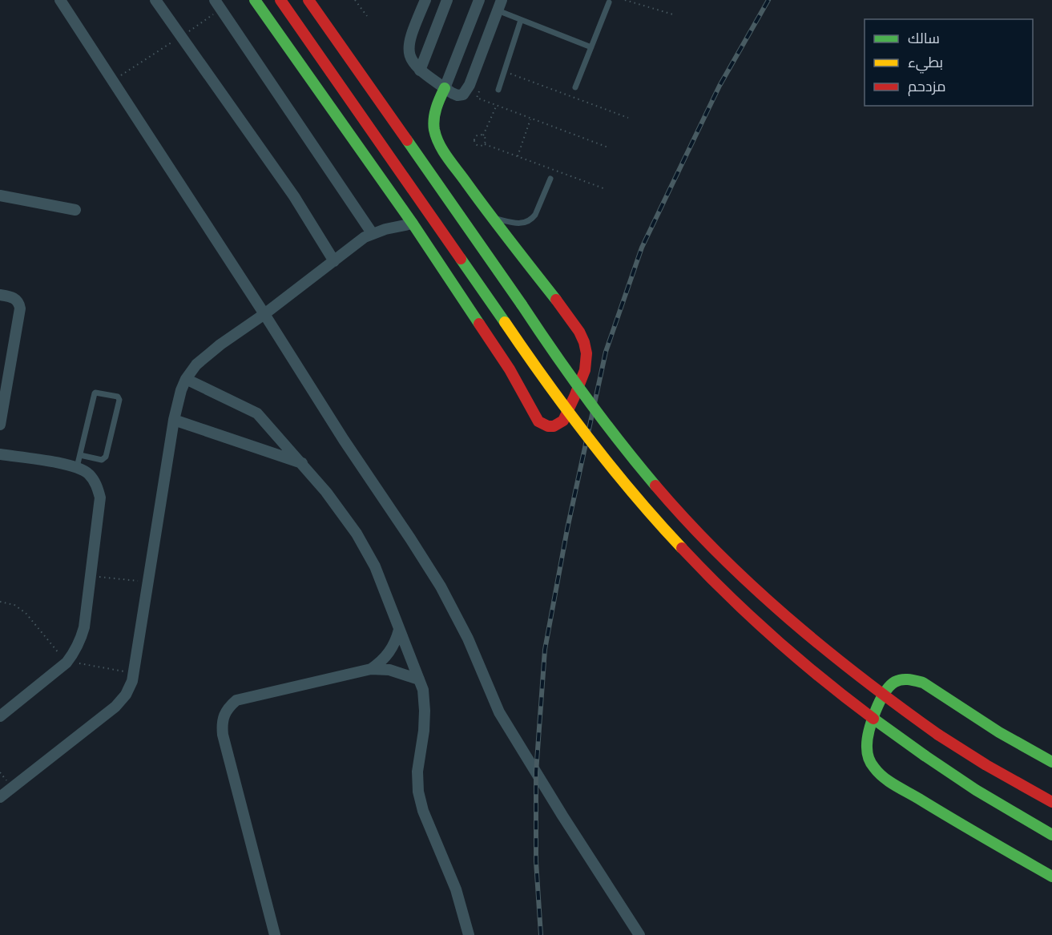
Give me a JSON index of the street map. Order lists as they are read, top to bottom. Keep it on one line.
{"legend":["سالك","بطيء","مزدحم"]}
